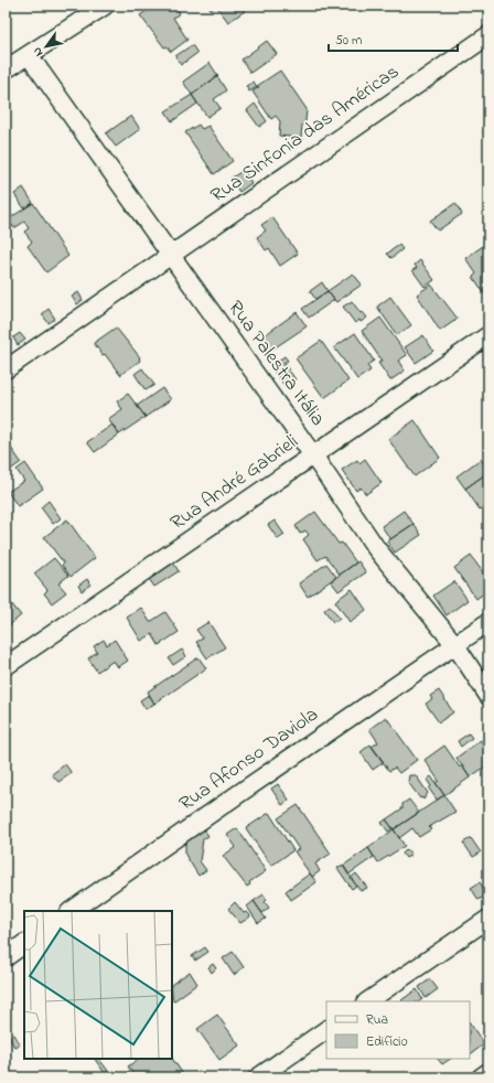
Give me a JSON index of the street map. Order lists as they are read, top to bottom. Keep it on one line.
{"streets":{"street":["Rua Sinfonia das Américas","Rua Palestra Itália","Rua André Gabrieli","Rua Afonso Daviola"]},"crossings":[["Rua Sinfonia das Américas","Rua Palestra Itália"],["Rua Palestra Itália","Rua André Gabrieli"],["Rua Palestra Itália","Rua Afonso Daviola"]],"legend":["Rua","Edifício"],"scale_bar":"50 m","north":"bottom left"}
